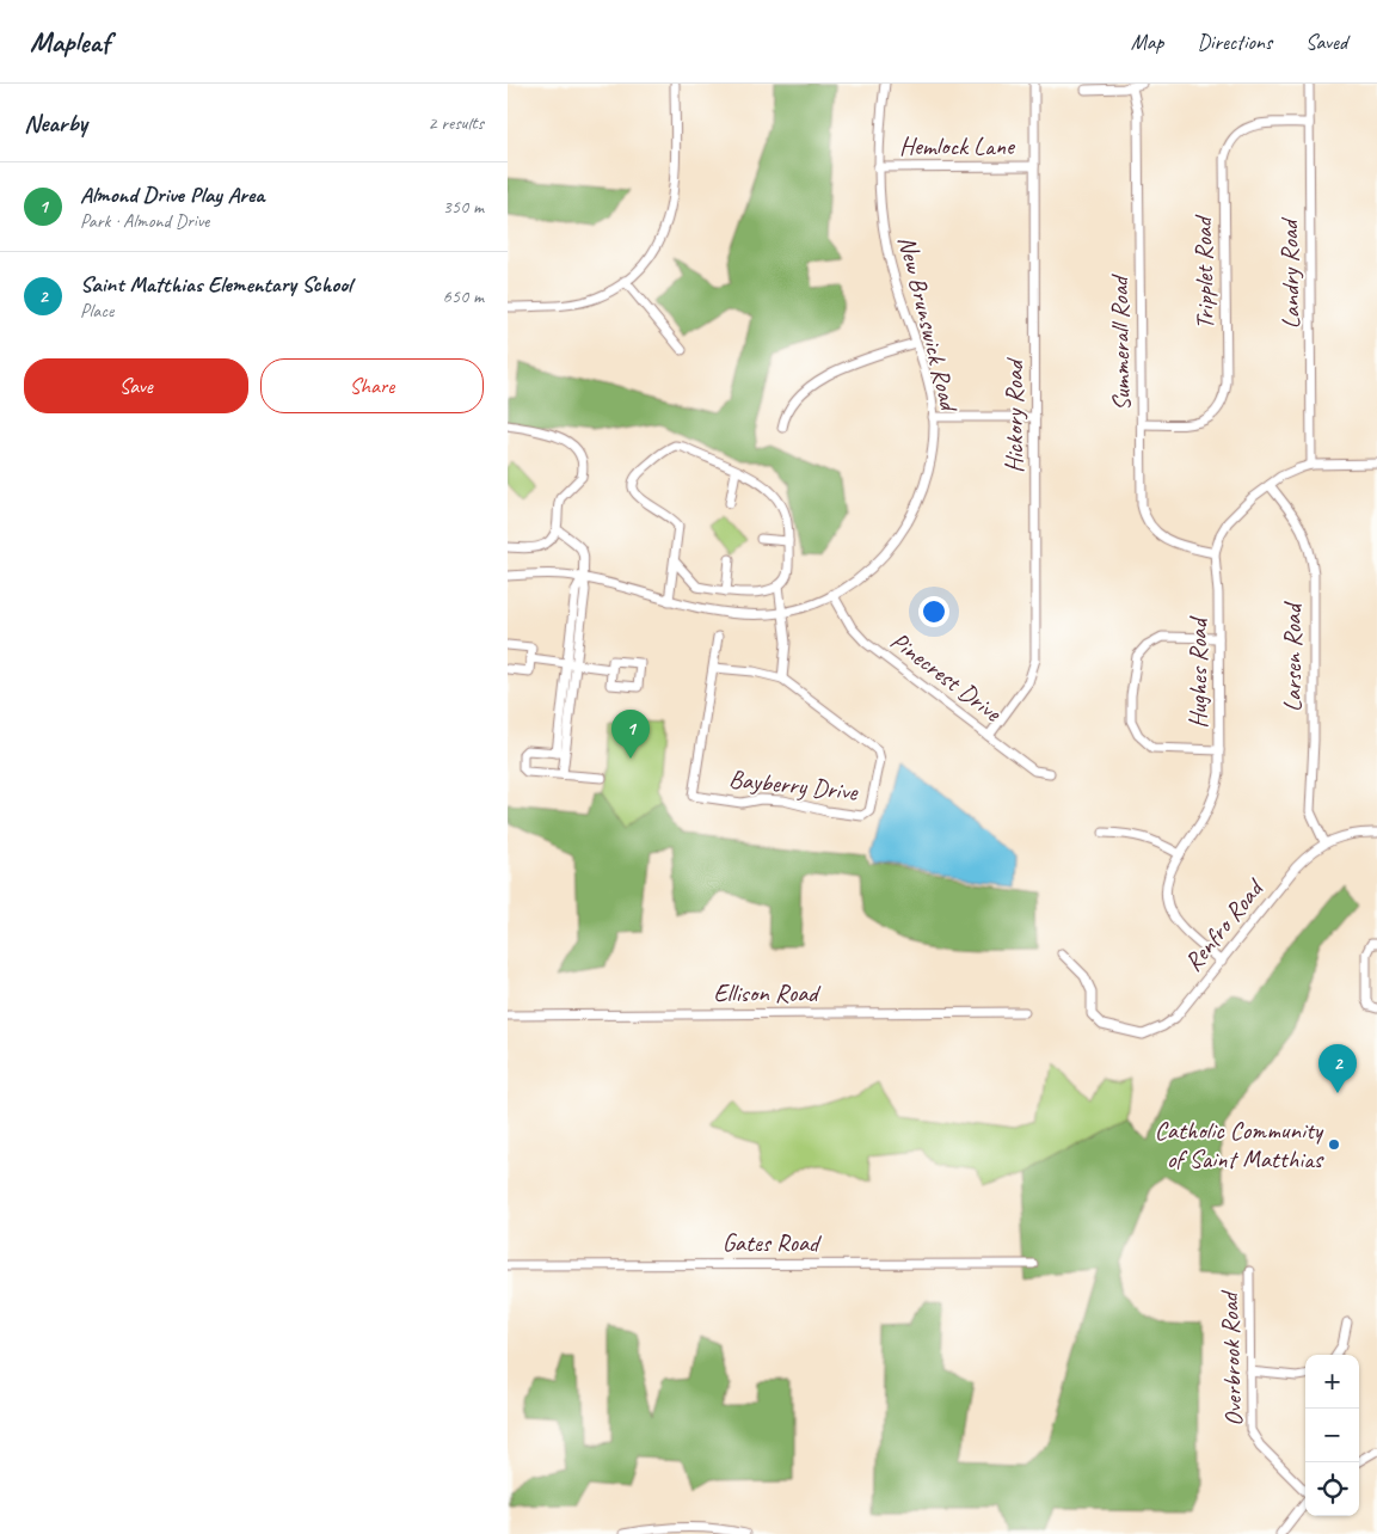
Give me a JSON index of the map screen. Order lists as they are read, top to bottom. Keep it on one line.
{"streets":{"street":["Hemlock Lane","Tripplet Road","Landry Road","New Brunswick Road","Summerall Road","Hickory Road","Larsen Road","Hughes Road","Pinecrest Drive","Bayberry Drive","Renfro Road","Ellison Road","Gates Road","Overbrook Road"]},"crossings":[["Hemlock Lane","New Brunswick Road"],["Hemlock Lane","Hickory Road"],["Tripplet Road","Landry Road"],["Tripplet Road","Summerall Road"],["Landry Road","Hughes Road"],["New Brunswick Road","Pinecrest Drive"],["Summerall Road","Hughes Road"],["Hickory Road","Pinecrest Drive"],["Larsen Road","Hughes Road"],["Larsen Road","Renfro Road"],["Hughes Road","Renfro Road"]],"places":["Catholic Community of Saint Matthias"],"page":{"header":"Mapleaf","nav":["Map","Directions","Saved"],"heading":["Nearby","2 results"],"list":[{"mark":"1","name":"Almond Drive Play Area","note":"Park · Almond Drive","value":"350 m"},{"mark":"2","name":"Saint Matthias Elementary School","note":"Place","value":"650 m"}],"buttons":["Save","Share"],"pins":["1","2"],"map_buttons":["+","−"]}}
